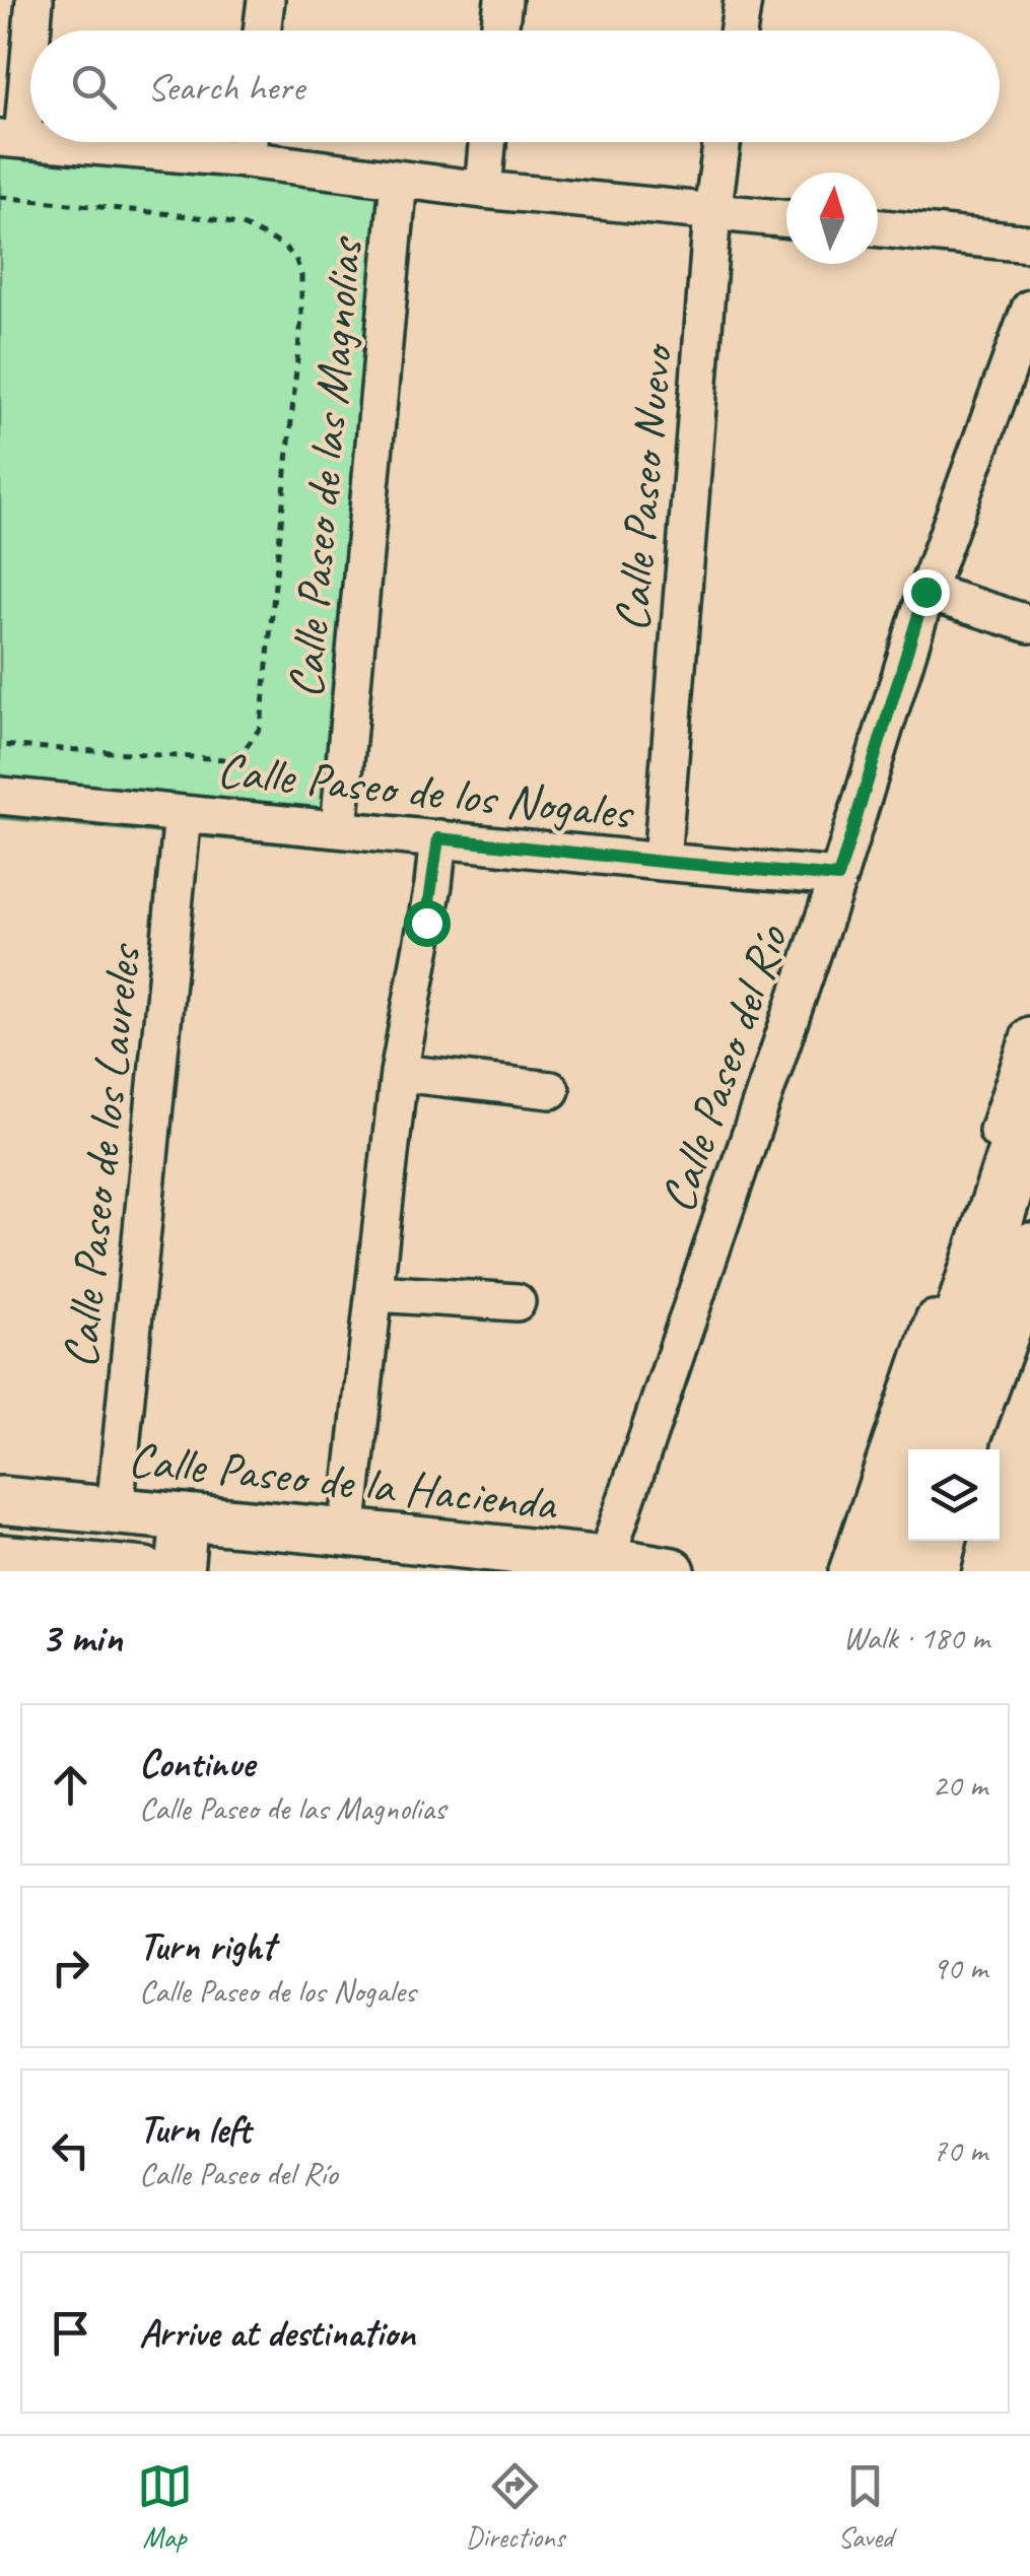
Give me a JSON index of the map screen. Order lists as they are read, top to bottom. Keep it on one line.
{"streets":{"street":["Calle Paseo de las Magnolias","Calle Paseo Nuevo","Calle Paseo de los Nogales","Calle Paseo del Río","Calle Paseo de los Laureles","Calle Paseo de la Hacienda"]},"crossings":[["Calle Paseo de las Magnolias","Calle Paseo de los Nogales"],["Calle Paseo Nuevo","Calle Paseo de los Nogales"],["Calle Paseo de los Nogales","Calle Paseo del Río"],["Calle Paseo de los Nogales","Calle Paseo de los Laureles"],["Calle Paseo del Río","Calle Paseo de la Hacienda"],["Calle Paseo de los Laureles","Calle Paseo de la Hacienda"]],"north":"top","page":{"search":"Search here","heading":["3 min","Walk · 180 m"],"list":[["Continue","Calle Paseo de las Magnolias","20 m"],["Turn right","Calle Paseo de los Nogales","90 m"],["Turn left","Calle Paseo del Río","70 m"],"Arrive at destination"],"nav":["Map","Directions","Saved"]}}
